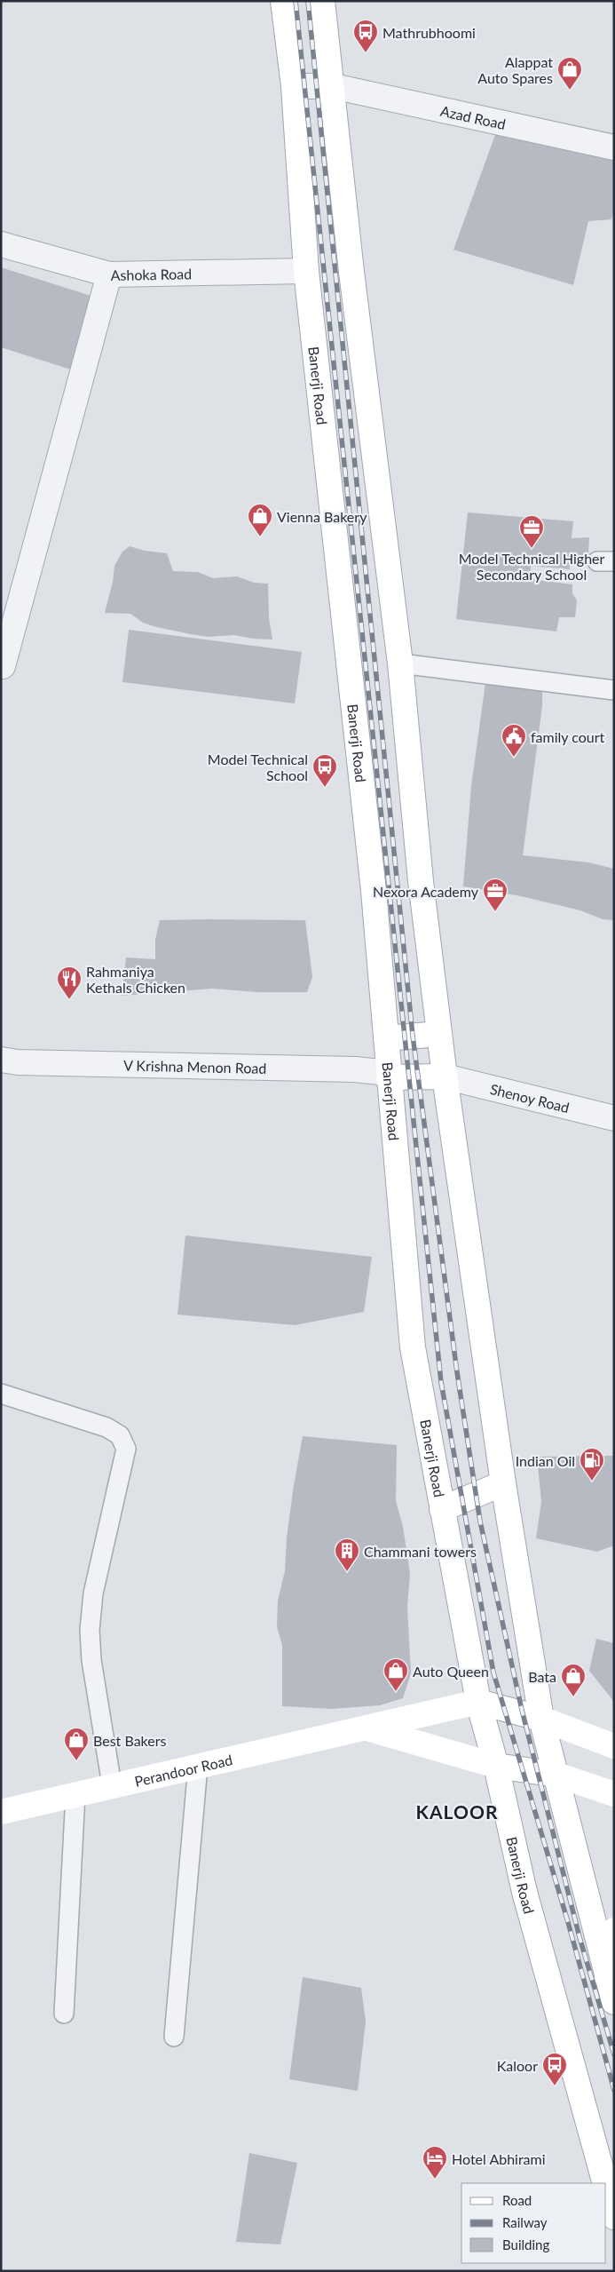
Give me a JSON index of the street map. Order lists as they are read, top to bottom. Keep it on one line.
{"streets":{"main road":["Banerji Road","Perandoor Road"],"street":["Azad Road","Ashoka Road","V Krishna Menon Road","Shenoy Road"]},"crossings":[["Azad Road","Banerji Road"],["Ashoka Road","Banerji Road"],["Banerji Road","V Krishna Menon Road"],["Banerji Road","Perandoor Road"]],"districts":["KALOOR"],"places":{"bus stop":["Mathrubhoomi","Model Technical School","Kaloor"],"shop":["Alappat Auto Spares","Vienna Bakery","Auto Queen","Bata","Best Bakers"],"office":["Model Technical Higher Secondary School","Nexora Academy"],"public building":["family court"],"restaurant":["Rahmaniya Kethals Chicken"],"fuel station":["Indian Oil"],"building":["Chammani towers"],"hotel":["Hotel Abhirami"]},"legend":["Road","Railway","Building"]}
